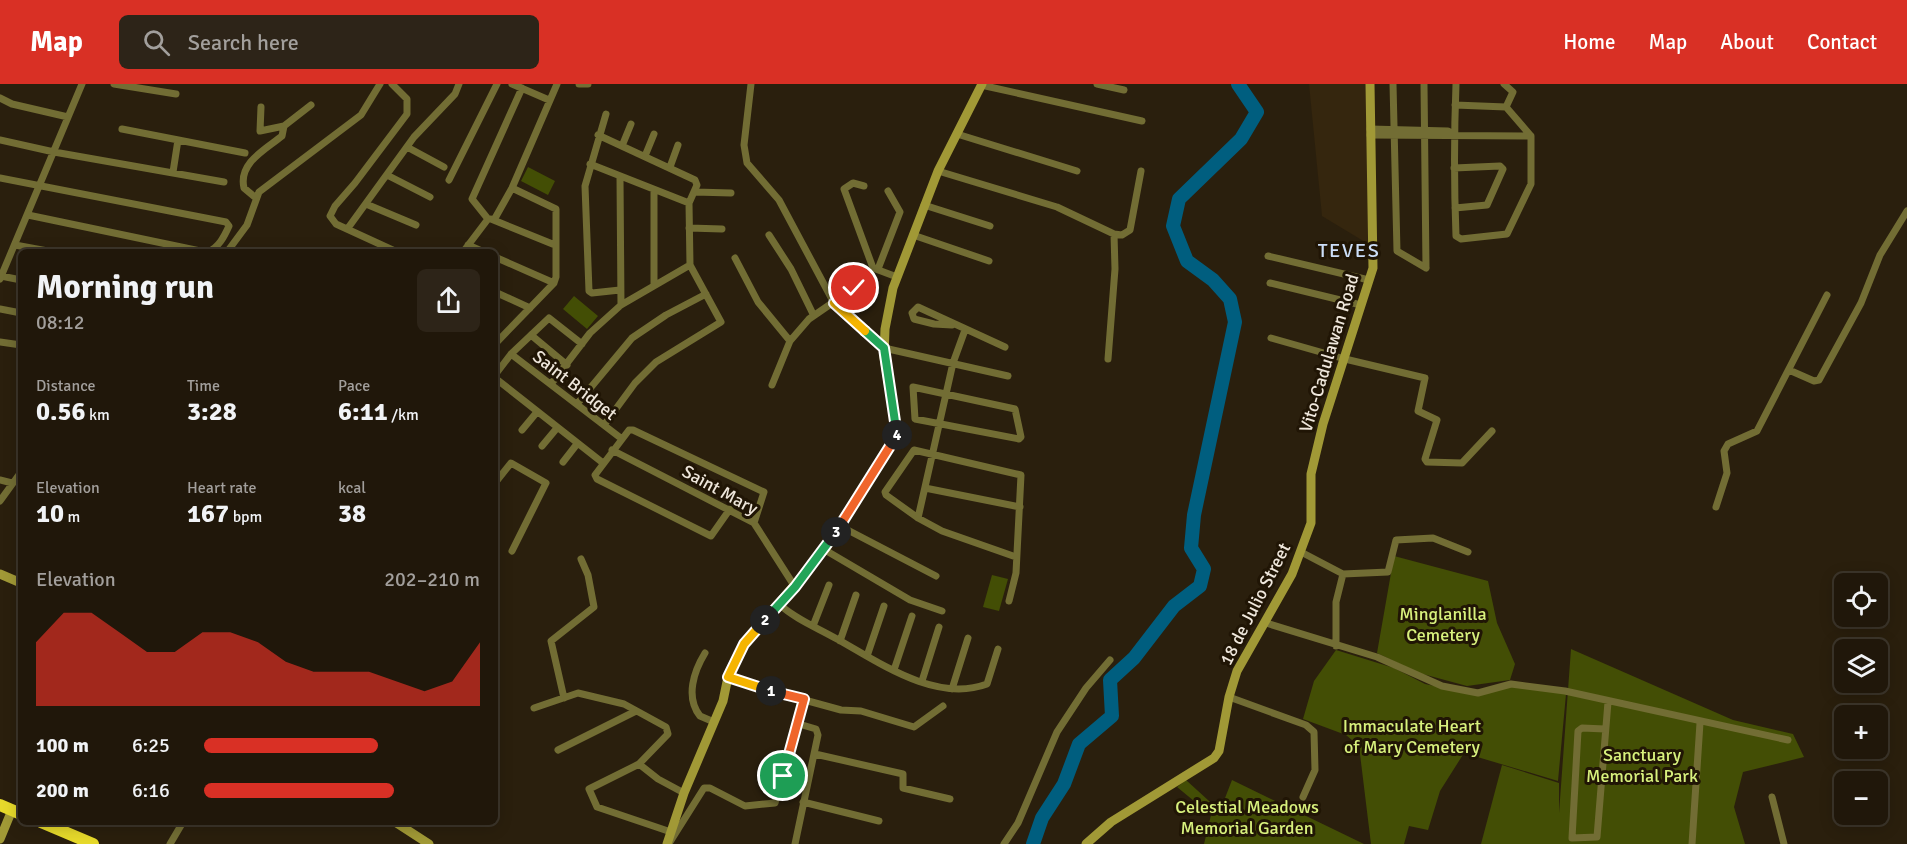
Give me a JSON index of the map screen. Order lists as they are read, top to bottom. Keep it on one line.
{"streets":{"street":["Vito-Cadulawan Road","Saint Bridget","Saint Mary","18 de Julio Street"]},"crossings":[["Vito-Cadulawan Road","18 de Julio Street"]],"districts":["TEVES"],"parks":["Minglanilla Cemetery","Immaculate Heart of Mary Cemetery","Sanctuary Memorial Park","Celestial Meadows Memorial Garden"],"page":{"header":"Map","search":"Search here","nav":["Home","Map","About","Contact"],"heading":["Morning run","08:12"],"stats":[["Distance","0.56 km"],["Time","3:28"],["Pace","6:11 /km"],["Elevation","10 m"],["Heart rate","167 bpm"],["kcal","38"]],"pins":["4","3","2","1"],"chart":["Elevation","202–210 m"],"map_buttons":["+","−"],"list":[{"name":"100 m","note":"6:25"},{"name":"200 m","note":"6:16"}]}}
